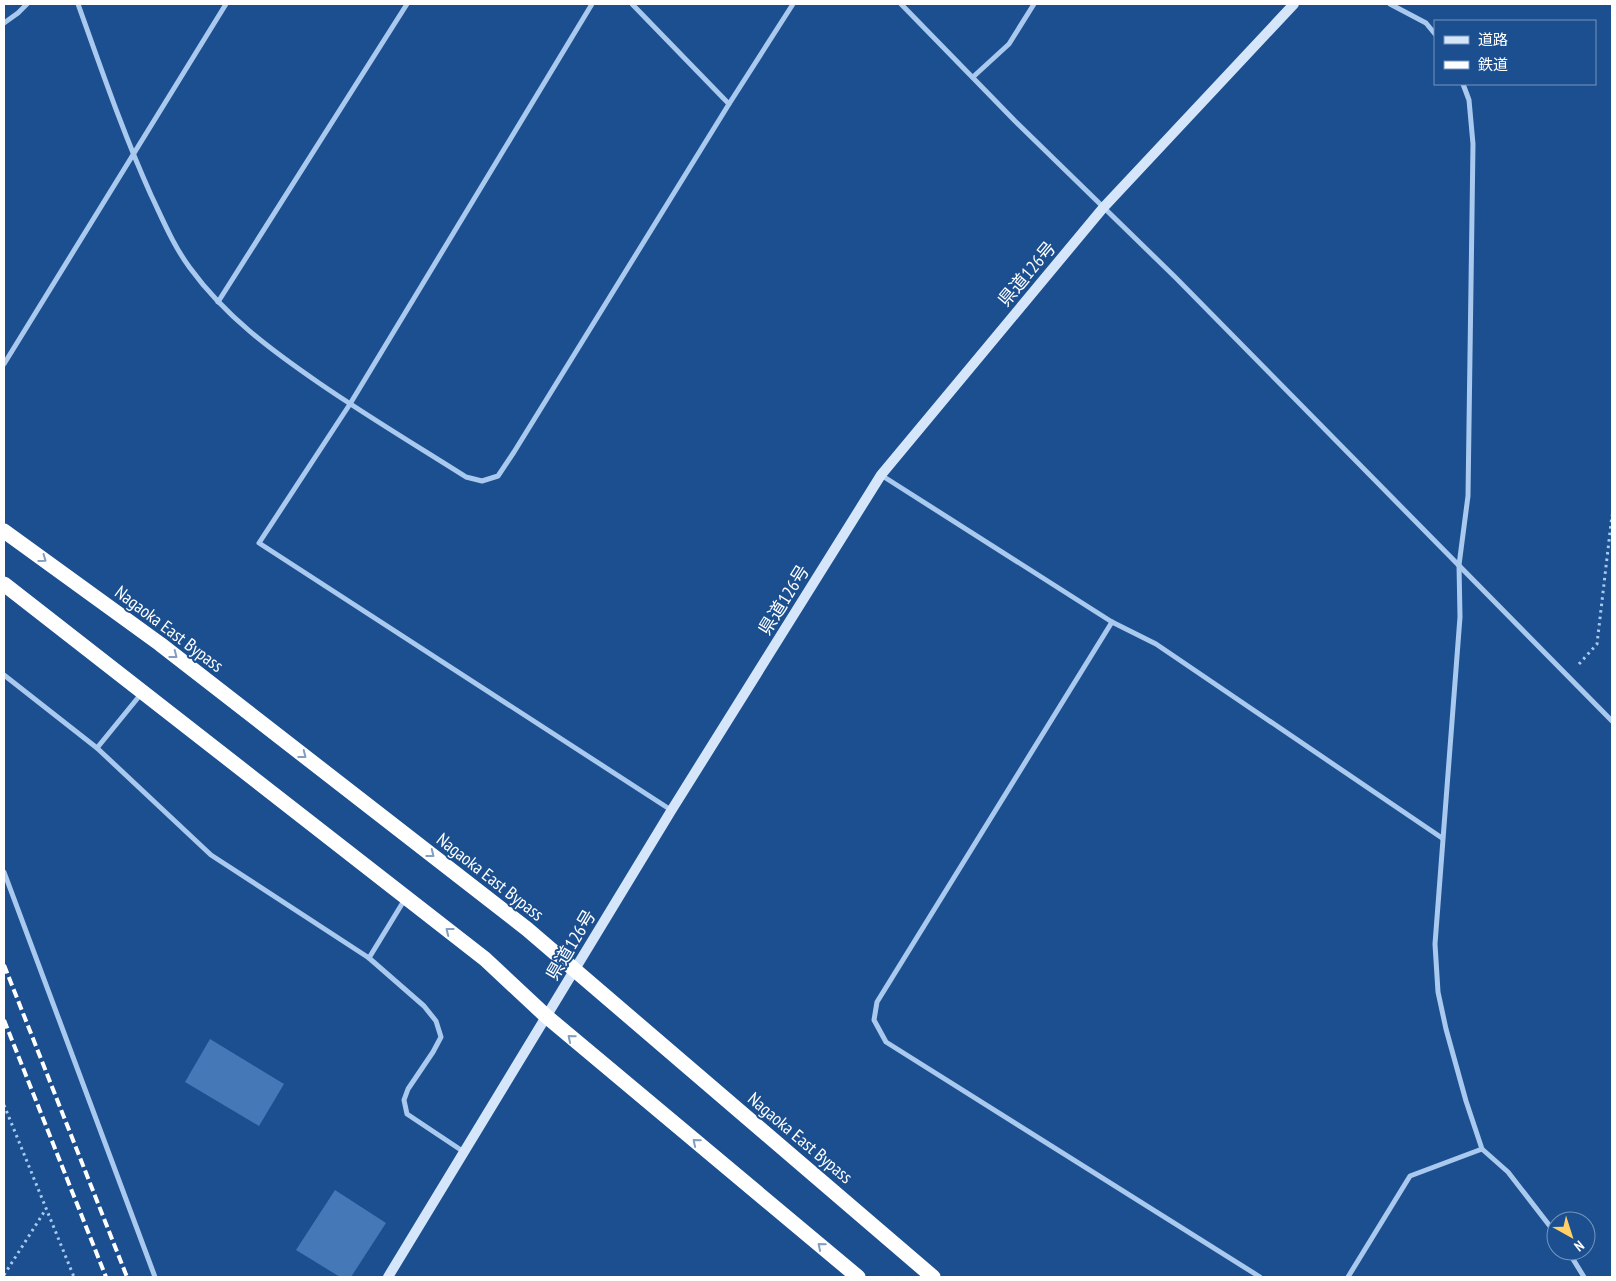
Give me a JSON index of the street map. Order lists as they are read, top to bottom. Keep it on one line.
{"streets":{"highway":["Nagaoka East Bypass"],"main road":["県道126号"]},"crossings":[["県道126号","Nagaoka East Bypass"]],"legend":["道路","鉄道"],"north":"bottom right"}
